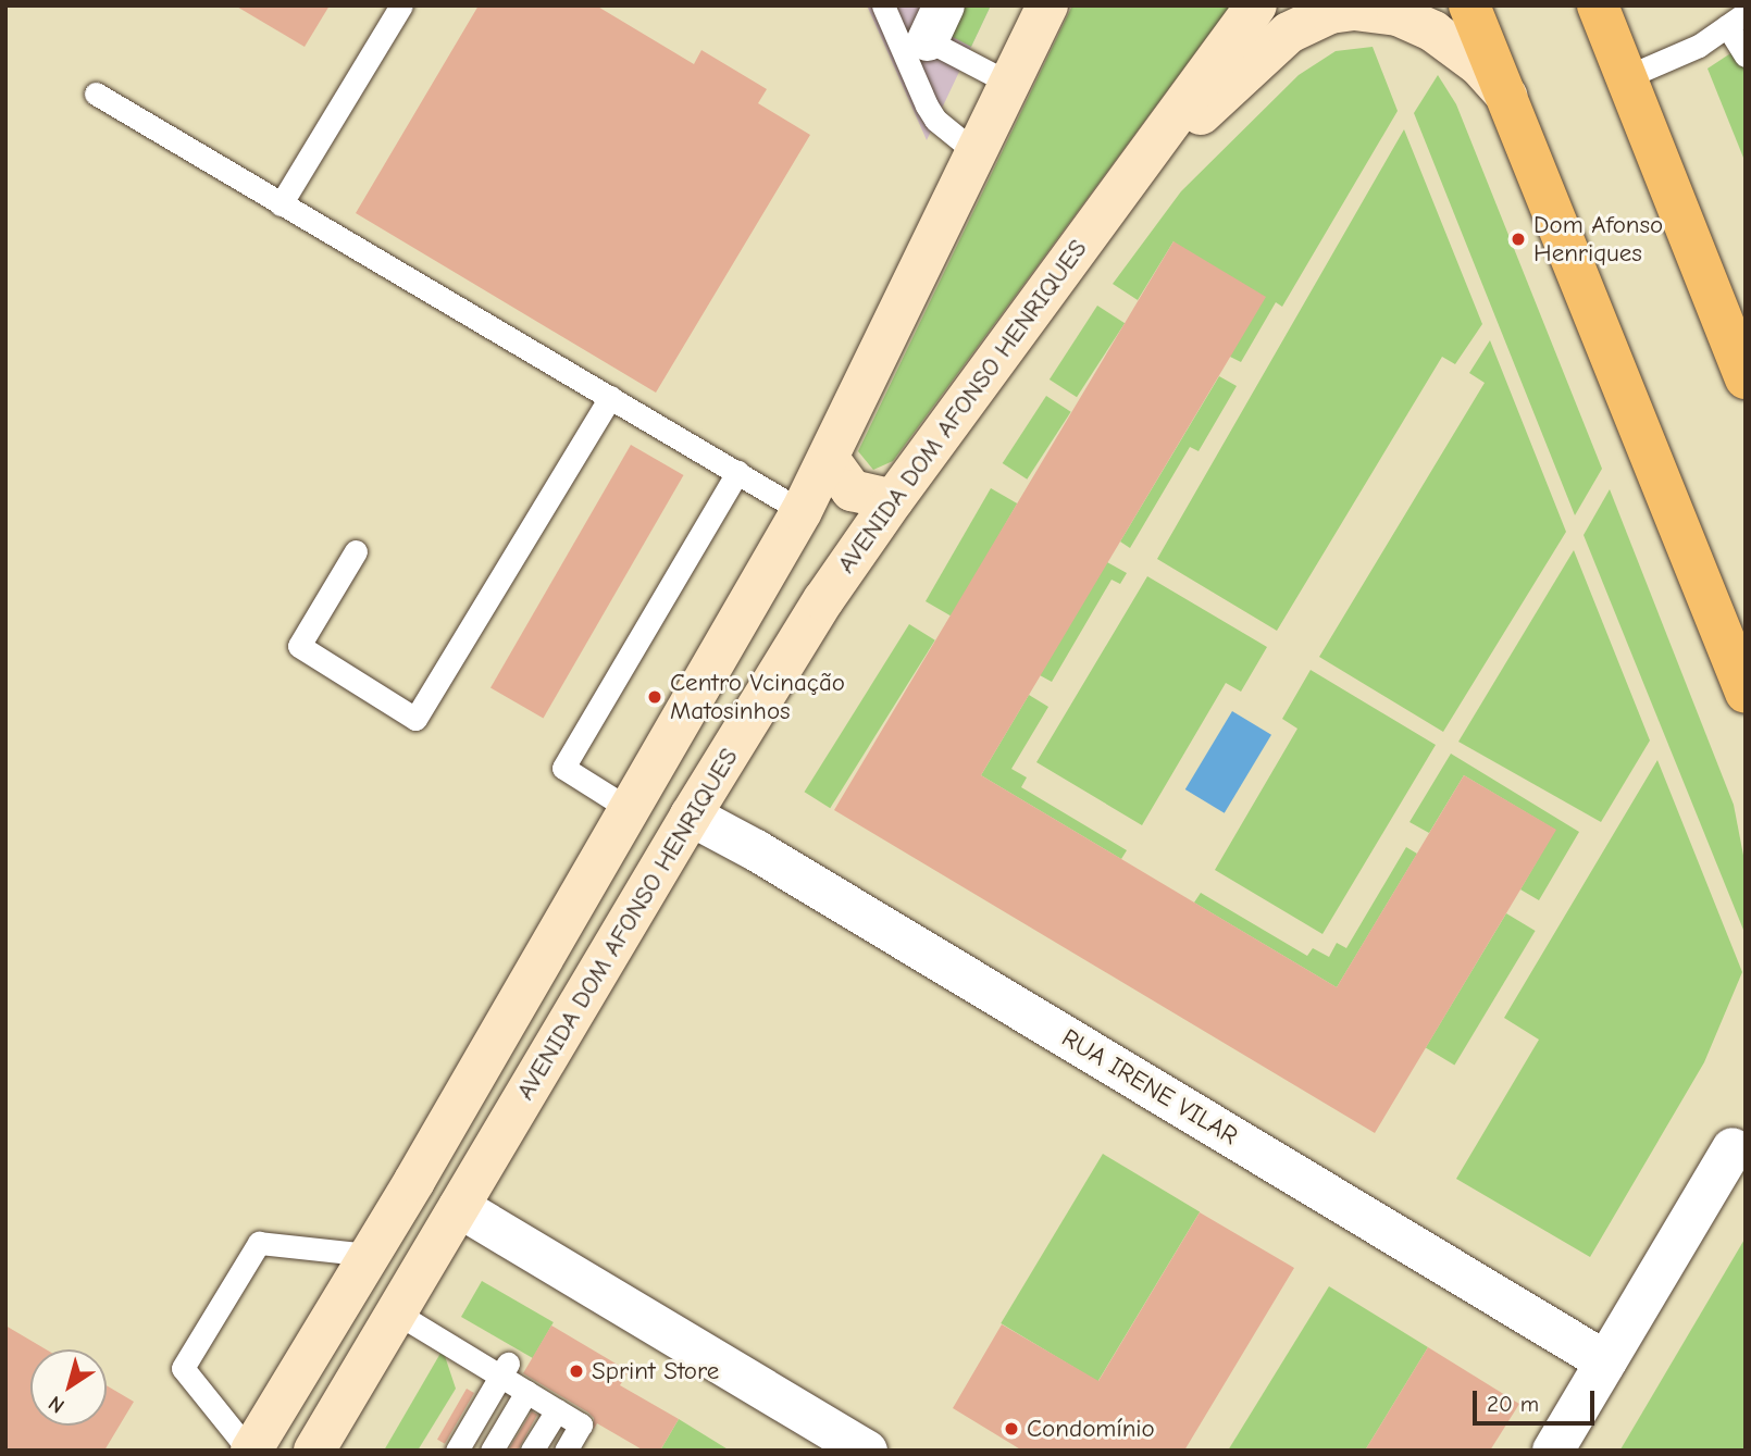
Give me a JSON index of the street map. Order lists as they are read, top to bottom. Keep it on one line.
{"streets":{"main road":["AVENIDA DOM AFONSO HENRIQUES"],"street":["RUA IRENE VILAR"]},"crossings":[["AVENIDA DOM AFONSO HENRIQUES","RUA IRENE VILAR"]],"places":["Dom Afonso Henriques","Centro Vcinação Matosinhos","Sprint Store","Condomínio"],"scale_bar":"20 m","north":"bottom left"}
